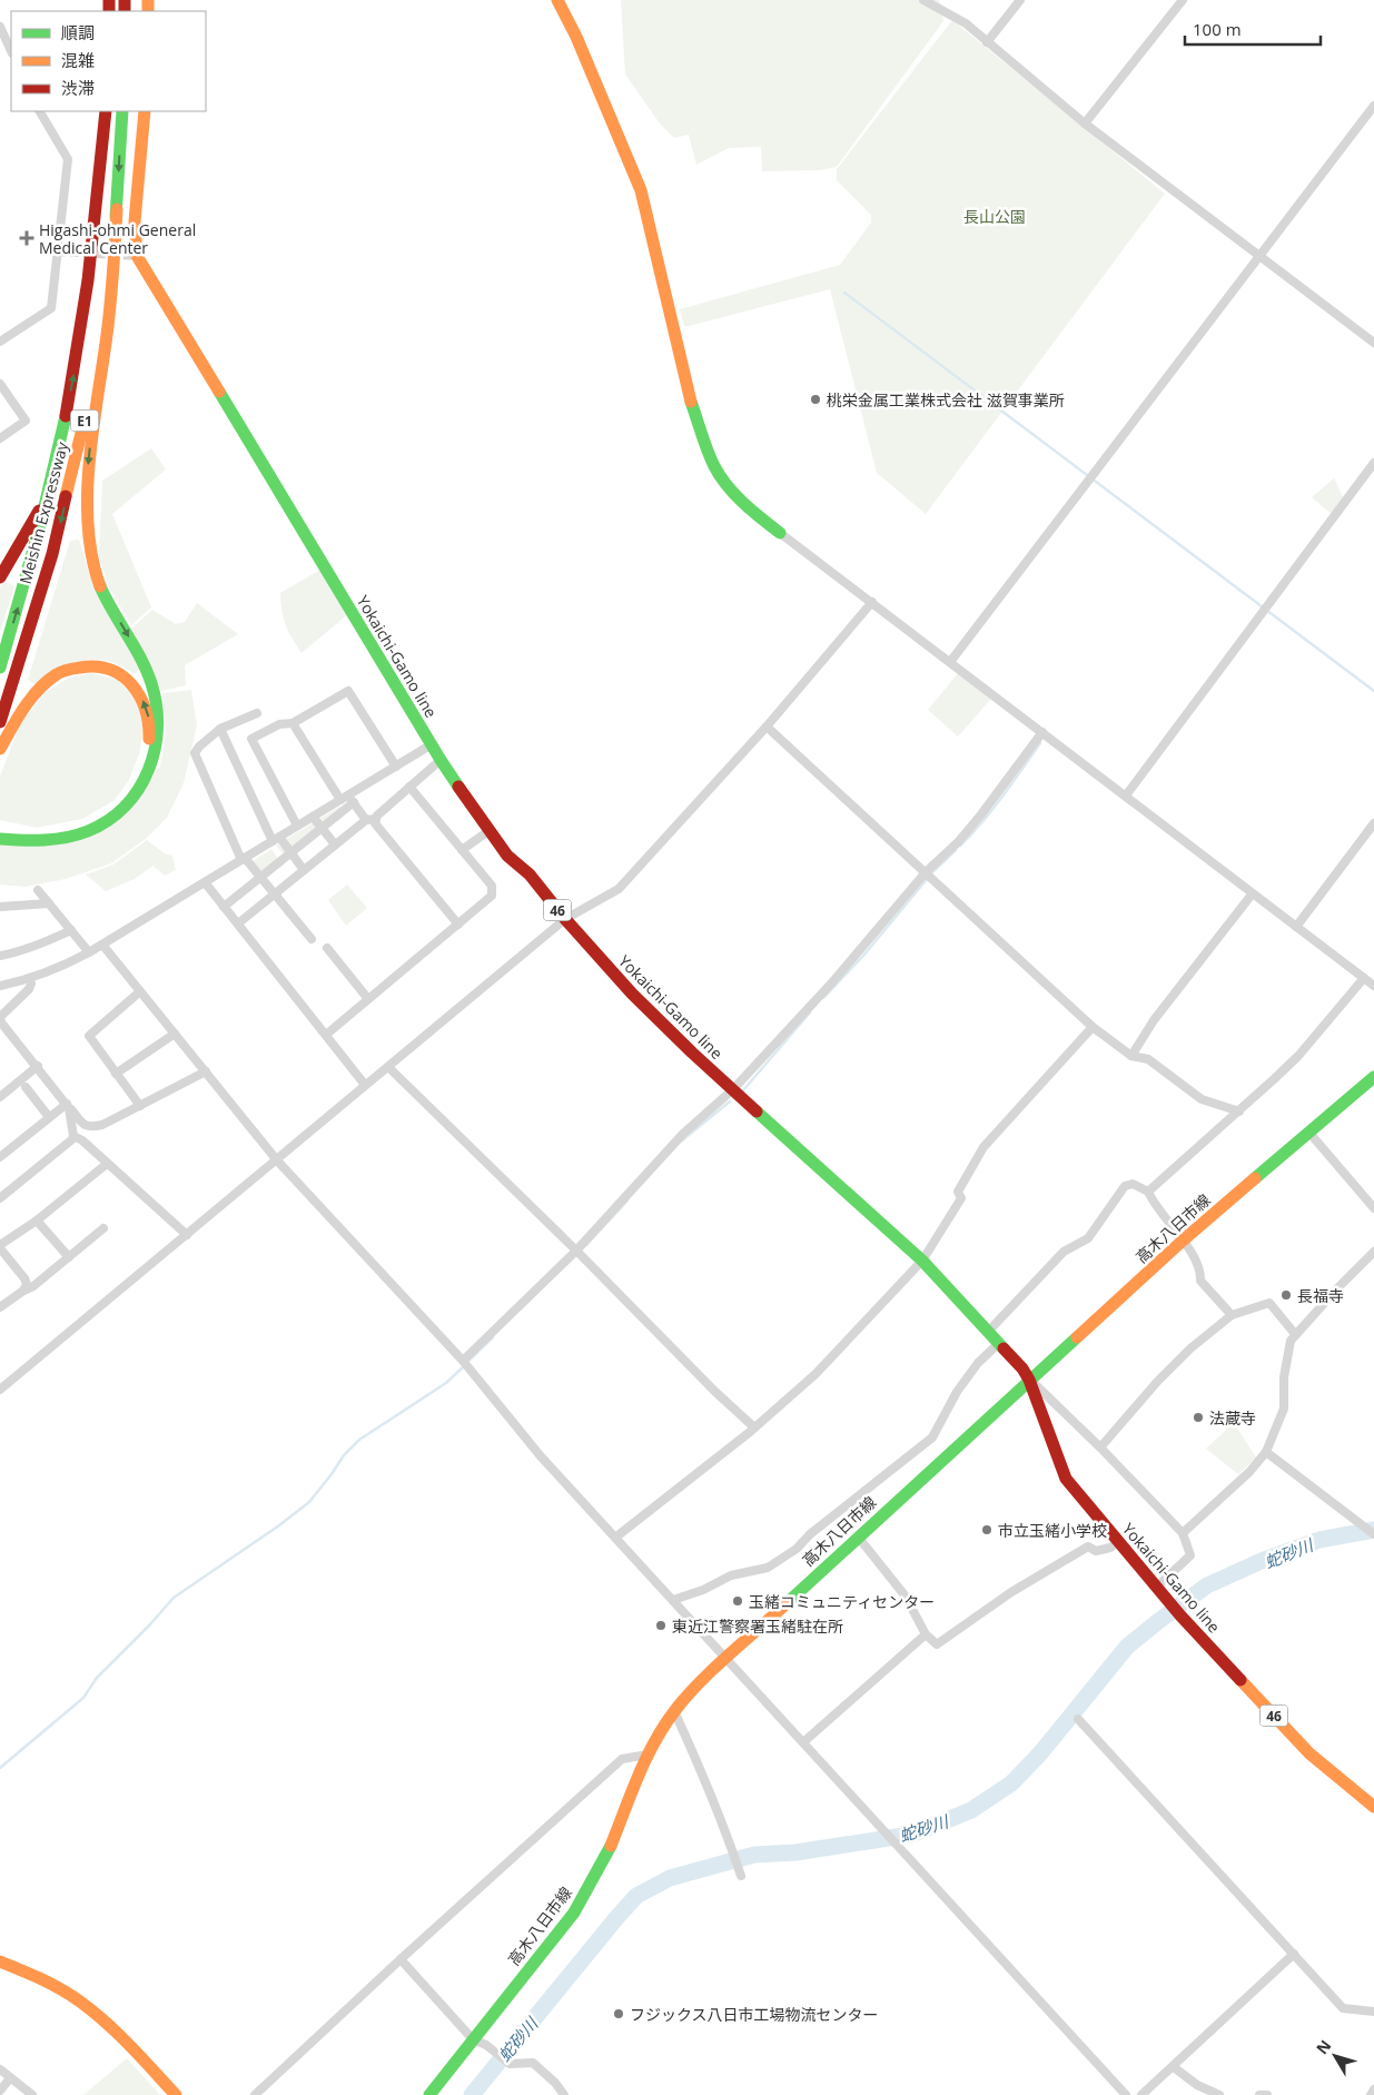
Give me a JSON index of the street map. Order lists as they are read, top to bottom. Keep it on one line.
{"streets":{"main road":["E1","Meishin Expressway","Yokaichi-Gamo line","46","高木八日市線"]},"crossings":[["Yokaichi-Gamo line","高木八日市線"]],"water":["蛇砂川"],"parks":["長山公園"],"places":{"health":["Higashi-ohmi General Medical Center"],"other":["桃栄金属工業株式会社 滋賀事業所","長福寺","法蔵寺","市立玉緒小学校","玉緒コミュニティセンター","東近江警察署玉緒駐在所","フジックス八日市工場物流センター"]},"legend":["順調","混雑","渋滞"],"scale_bar":"100 m","north":"top left"}
